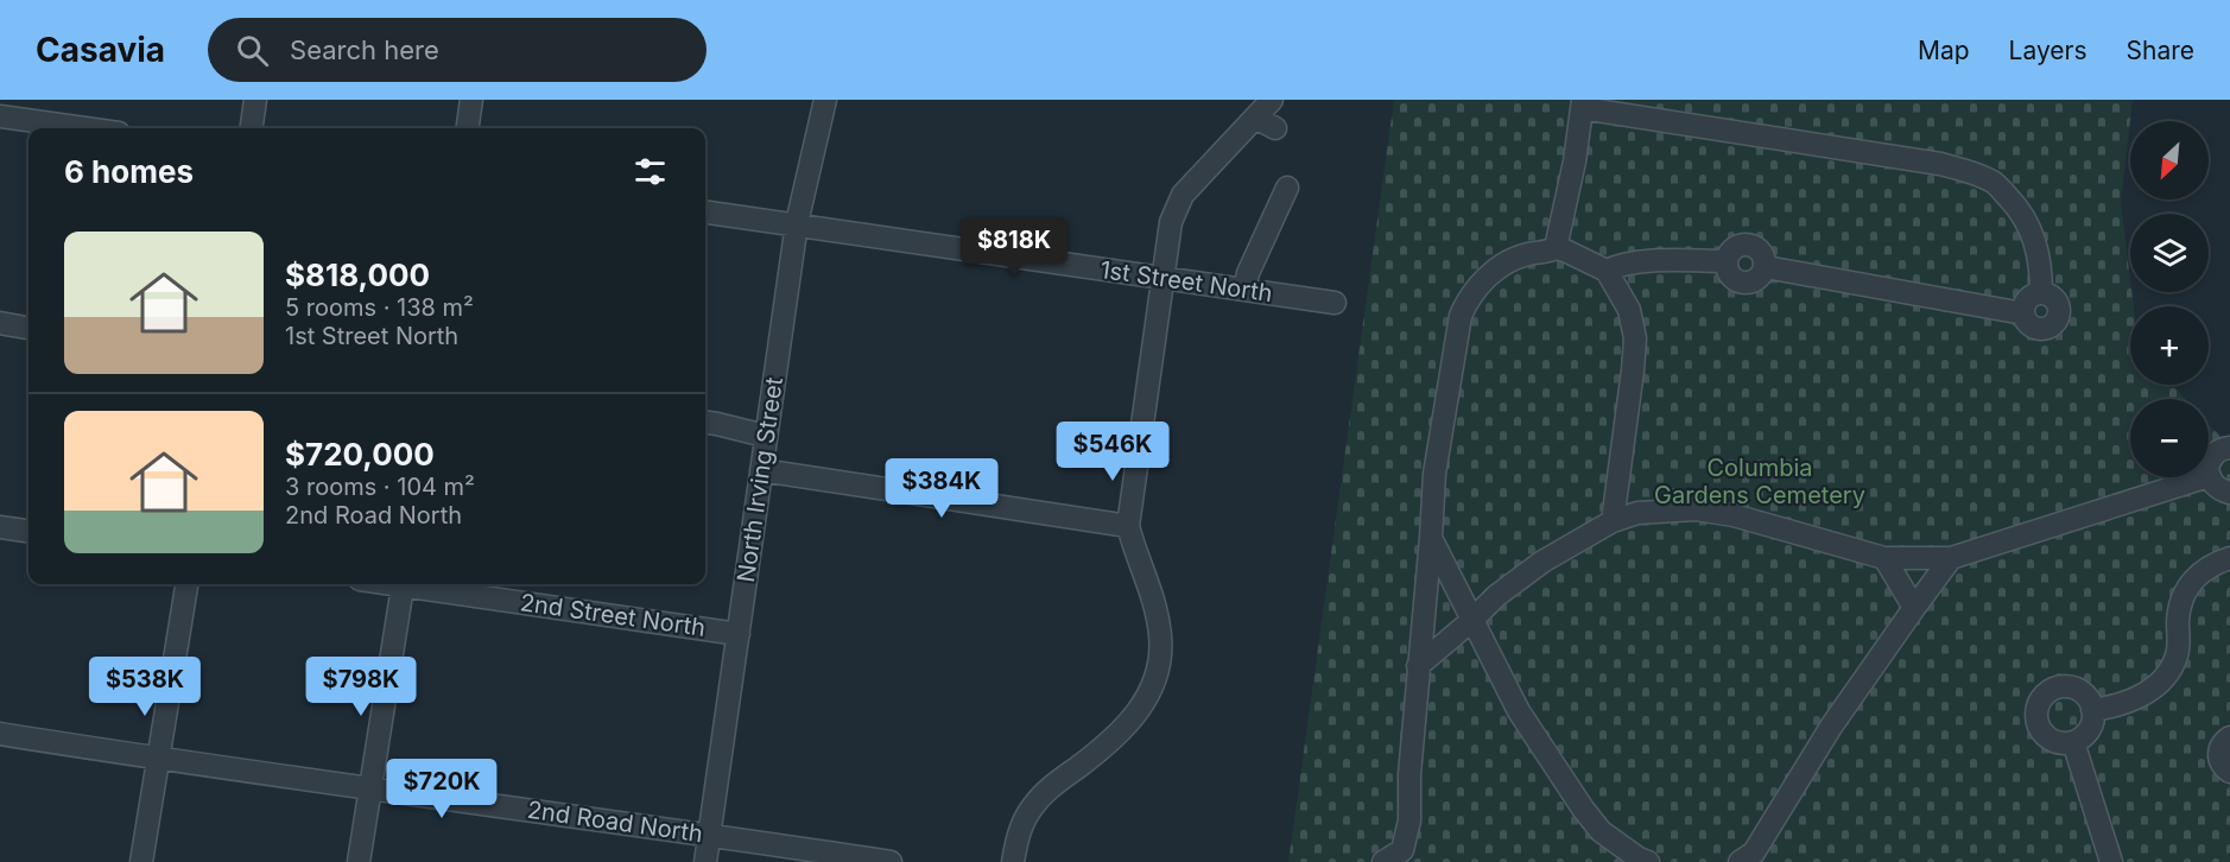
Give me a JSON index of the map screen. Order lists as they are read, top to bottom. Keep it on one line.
{"streets":{"street":["1st Street North","North Irving Street","2nd Street North","2nd Road North"]},"crossings":[["1st Street North","North Irving Street"],["North Irving Street","2nd Street North"],["North Irving Street","2nd Road North"]],"parks":["Columbia Gardens Cemetery"],"north":"bottom left","page":{"header":"Casavia","search":"Search here","nav":["Map","Layers","Share"],"map_buttons":["+","−"],"heading":"6 homes","list":[{"name":"$818,000","note":"5 rooms · 138 m² · 1st Street North"},{"name":"$720,000","note":"3 rooms · 104 m² · 2nd Road North"}],"price":["$818K","$546K","$384K","$538K","$798K","$720K"]}}
